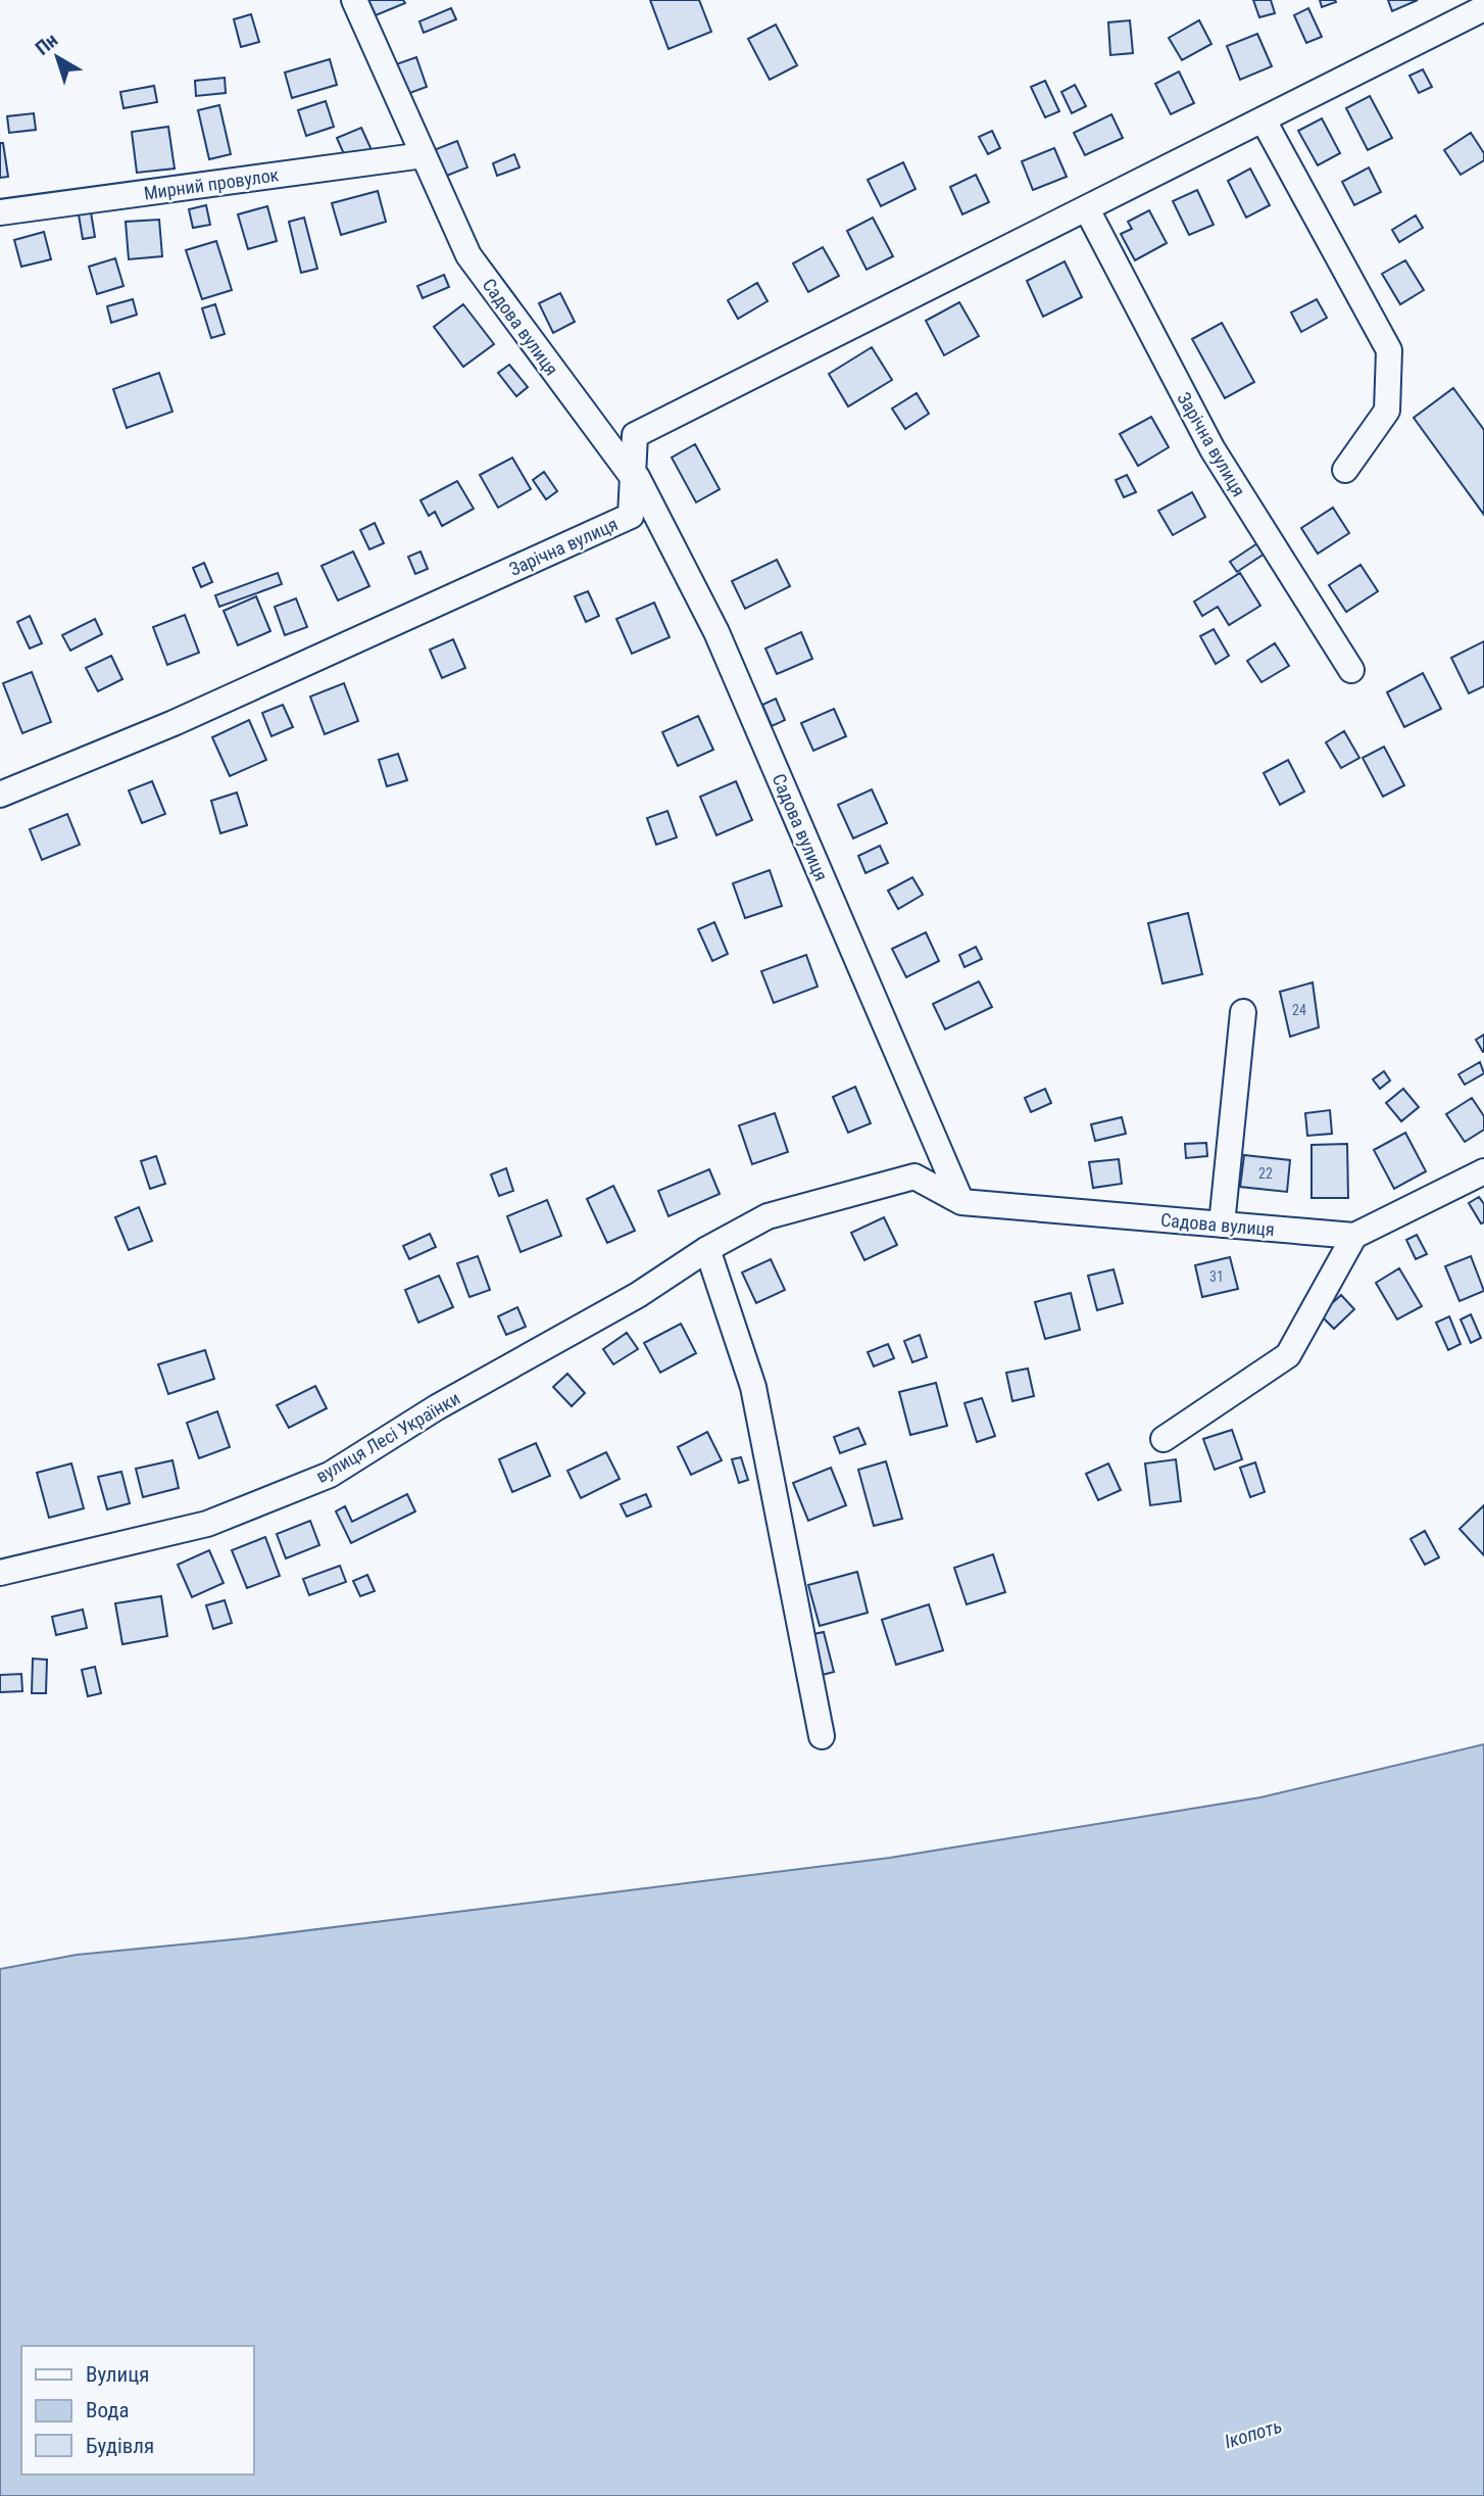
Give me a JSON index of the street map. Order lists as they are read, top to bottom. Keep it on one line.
{"streets":{"street":["Мирний провулок","Садова вулиця","Зарічна вулиця","вулиця Лесі Українки"]},"crossings":[["Мирний провулок","Садова вулиця"],["Садова вулиця","Зарічна вулиця"],["Садова вулиця","вулиця Лесі Українки"]],"water":["Ікопоть"],"house_numbers":["24","22","31"],"legend":["Вулиця","Вода","Будівля"],"north":"top left"}
